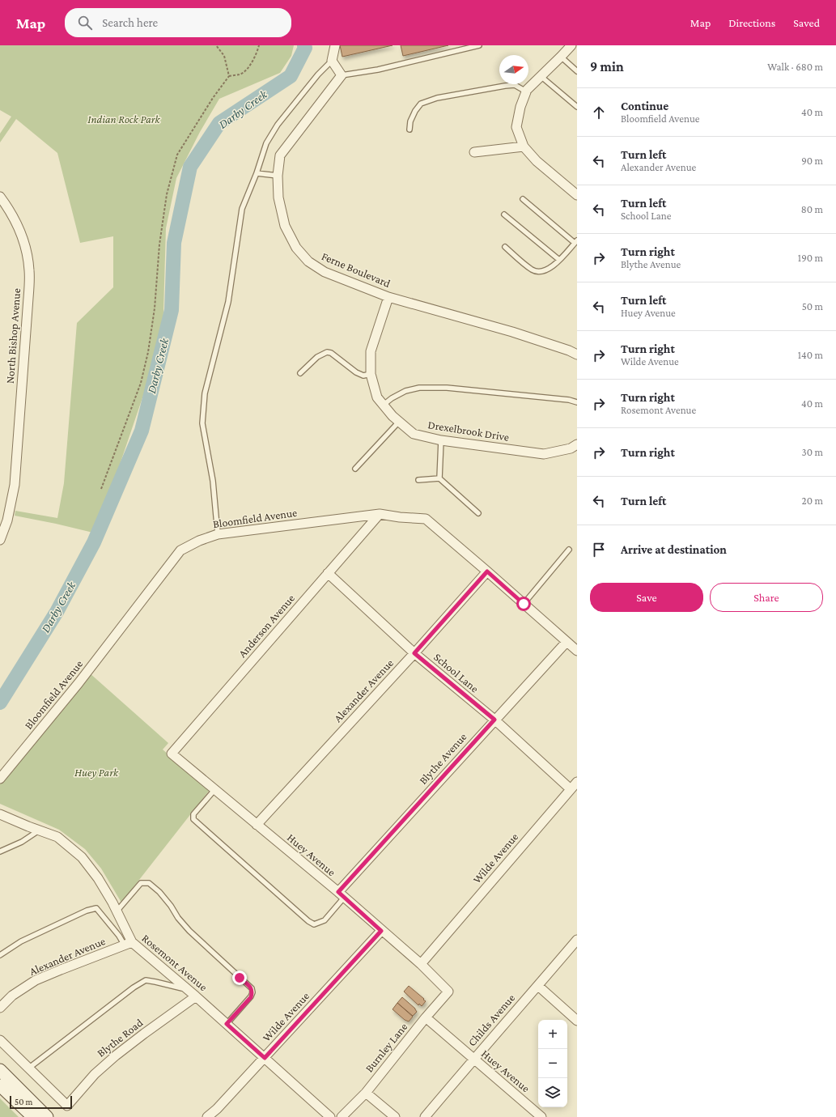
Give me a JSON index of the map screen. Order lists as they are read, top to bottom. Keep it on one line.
{"streets":{"street":["Ferne Boulevard","North Bishop Avenue","Drexelbrook Drive","Bloomfield Avenue","Anderson Avenue","School Lane","Alexander Avenue","Blythe Avenue","Huey Avenue","Wilde Avenue","Rosemont Avenue","Childs Avenue","Blythe Road","Burnley Lane"]},"crossings":[["Ferne Boulevard","Drexelbrook Drive"],["Bloomfield Avenue","Anderson Avenue"],["Bloomfield Avenue","Alexander Avenue"],["Bloomfield Avenue","Blythe Avenue"],["Anderson Avenue","School Lane"],["Anderson Avenue","Huey Avenue"],["School Lane","Alexander Avenue"],["School Lane","Blythe Avenue"],["School Lane","Wilde Avenue"],["Alexander Avenue","Huey Avenue"],["Alexander Avenue","Rosemont Avenue"],["Blythe Avenue","Huey Avenue"],["Huey Avenue","Wilde Avenue"],["Huey Avenue","Childs Avenue"],["Huey Avenue","Burnley Lane"],["Wilde Avenue","Rosemont Avenue"],["Rosemont Avenue","Blythe Road"]],"water":["Darby Creek"],"parks":["Indian Rock Park","Huey Park"],"scale_bar":"50 m","north":"right","page":{"header":"Map","search":"Search here","nav":["Map","Directions","Saved"],"heading":["9 min","Walk · 680 m"],"list":[["Continue","Bloomfield Avenue","40 m"],["Turn left","Alexander Avenue","90 m"],["Turn left","School Lane","80 m"],["Turn right","Blythe Avenue","190 m"],["Turn left","Huey Avenue","50 m"],["Turn right","Wilde Avenue","140 m"],["Turn right","Rosemont Avenue","40 m"],["Turn right","30 m"],["Turn left","20 m"],"Arrive at destination"],"buttons":["Save","Share"],"map_buttons":["+","−"],"scale":"50 m"}}
